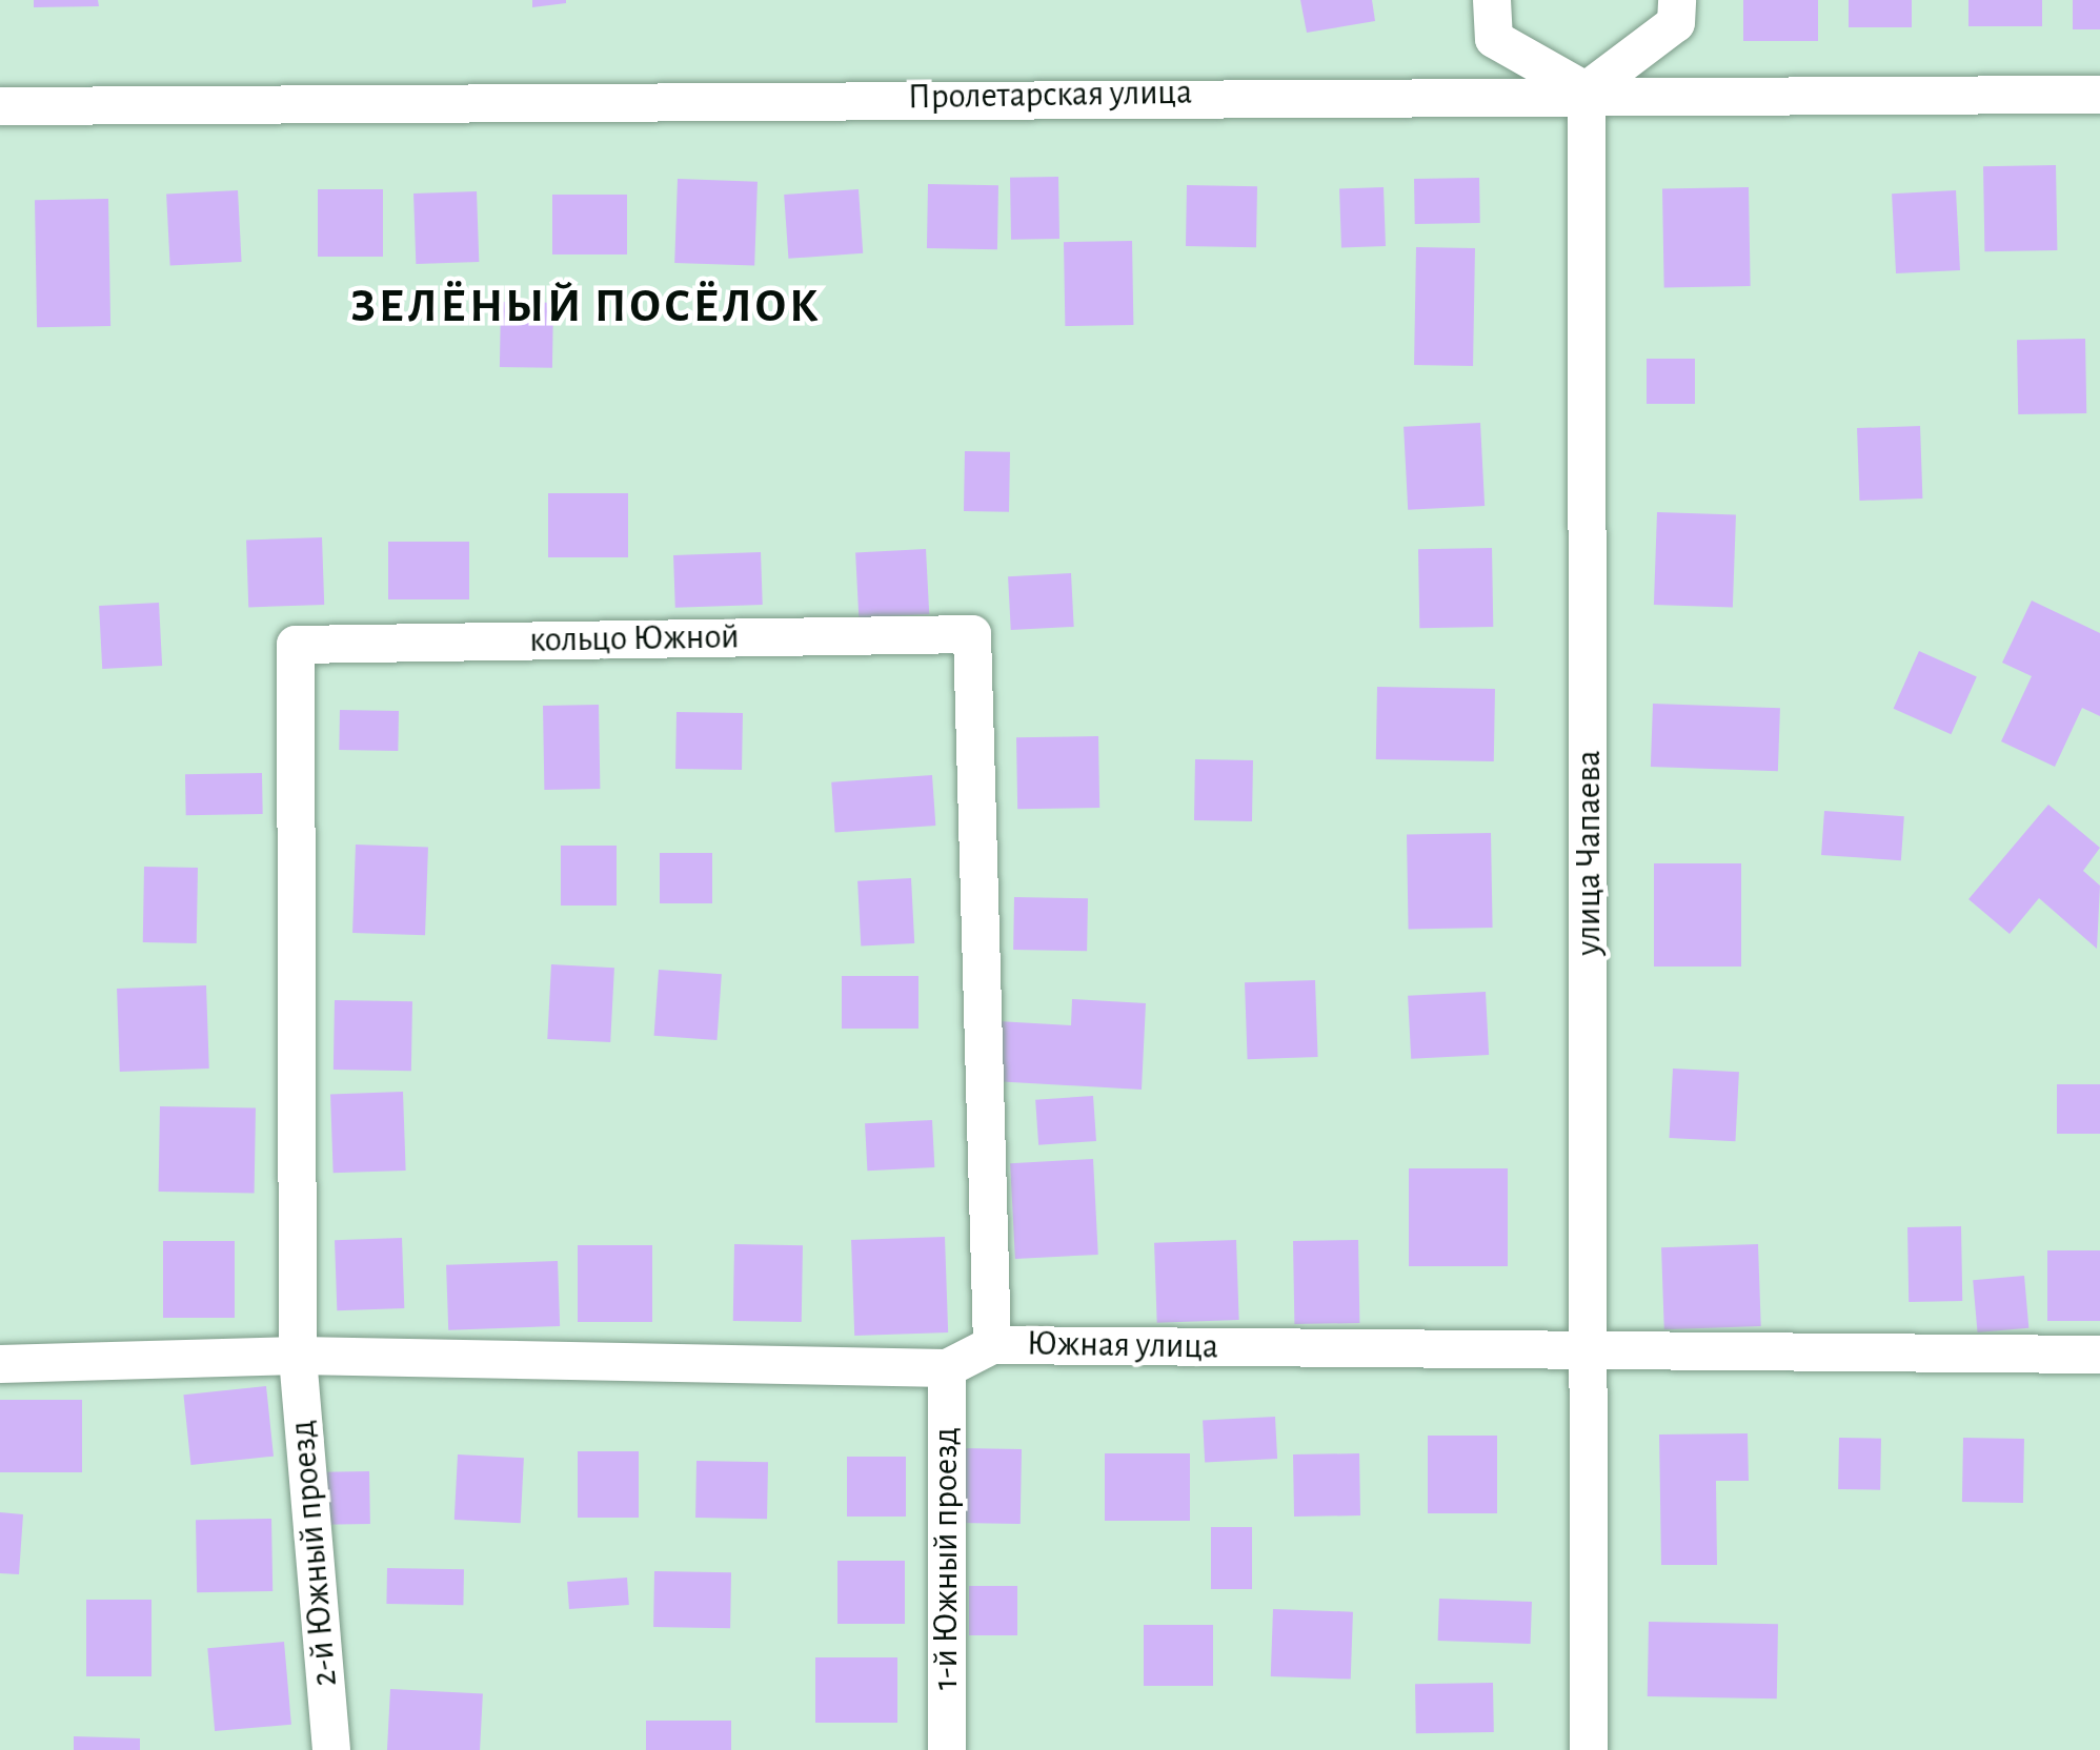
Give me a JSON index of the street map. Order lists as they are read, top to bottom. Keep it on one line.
{"streets":{"street":["Пролетарская улица","кольцо Южной","улица Чапаева","Южная улица","2-й Южный проезд","1-й Южный проезд"]},"crossings":[["Пролетарская улица","улица Чапаева"],["кольцо Южной","Южная улица"],["кольцо Южной","2-й Южный проезд"],["улица Чапаева","Южная улица"],["Южная улица","2-й Южный проезд"],["Южная улица","1-й Южный проезд"]],"districts":["ЗЕЛЁНЫЙ ПОСЁЛОК"]}
